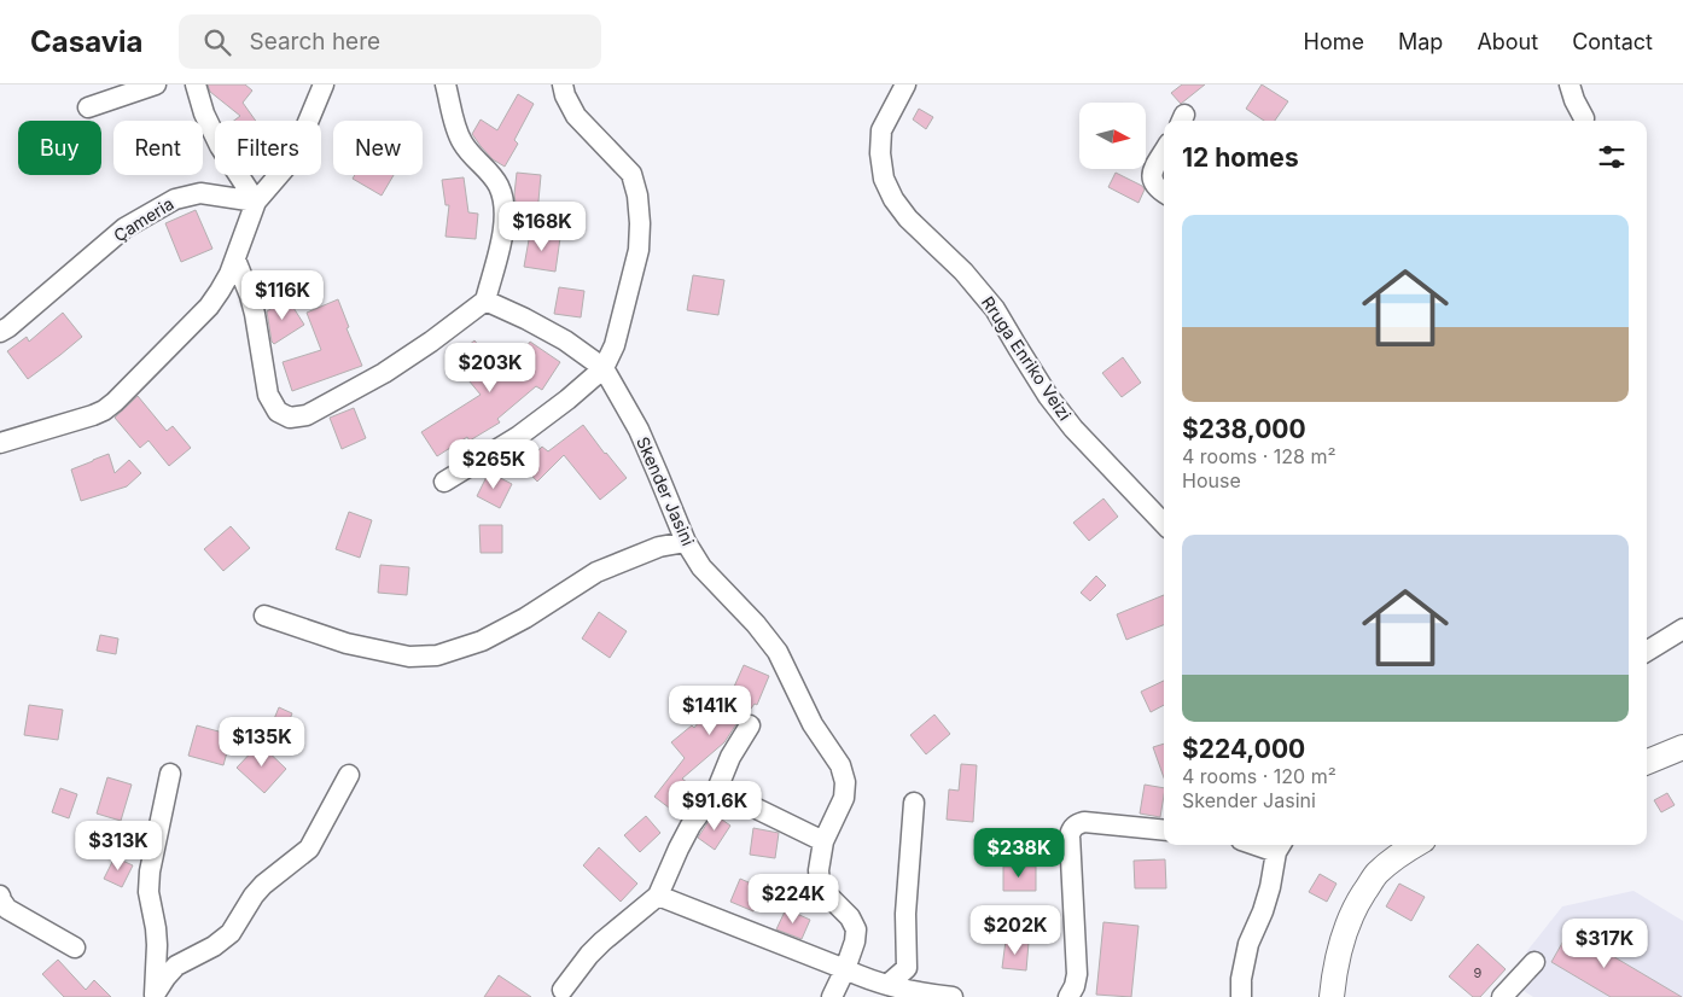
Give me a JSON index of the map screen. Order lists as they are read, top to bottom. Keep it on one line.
{"streets":{"street":["Çameria","Rruga Enriko Veizi","Skender Jasini"]},"house_numbers":["9"],"north":"right","page":{"header":"Casavia","search":"Search here","nav":["Home","Map","About","Contact"],"chip":["Buy","Rent","Filters","New"],"heading":"12 homes","list":[{"name":"$238,000","note":"4 rooms · 128 m² · House"},{"name":"$224,000","note":"4 rooms · 120 m² · Skender Jasini"}],"price":["$168K","$116K","$203K","$265K","$141K","$135K","$91.6K","$313K","$238K","$224K","$202K","$317K"]}}
